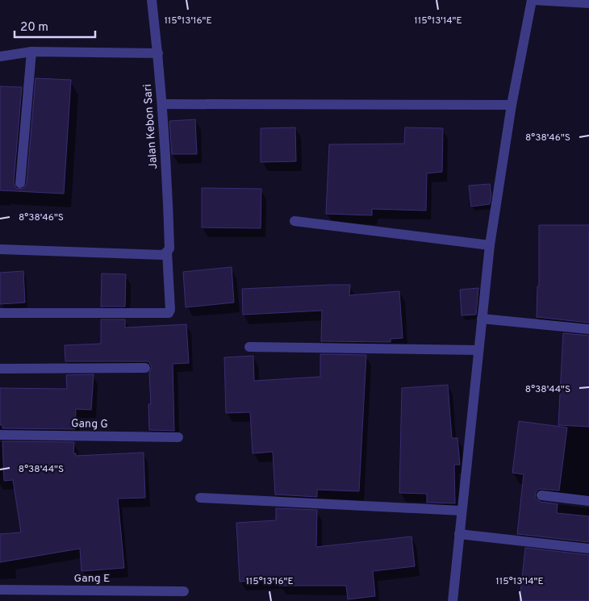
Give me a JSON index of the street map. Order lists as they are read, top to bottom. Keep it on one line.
{"streets":{"street":["Jalan Kebon Sari","Gang G","Gang E"]},"scale_bar":"20 m","coordinates":["115°13'16\"E","115°13'14\"E","8°38'46\"S","8°38'44\"S"]}
